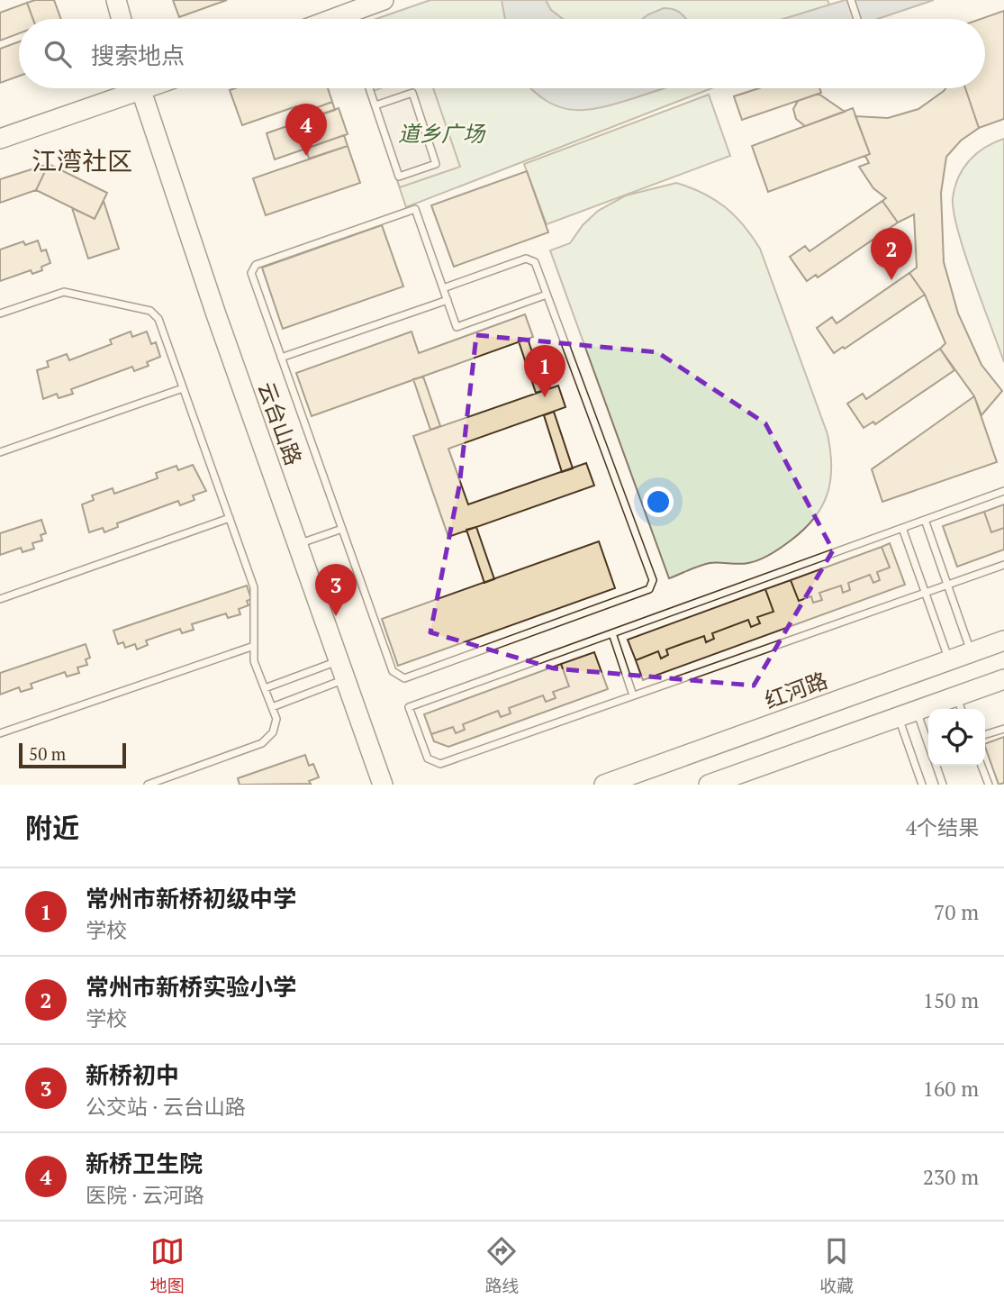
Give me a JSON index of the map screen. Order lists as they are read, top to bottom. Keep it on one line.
{"streets":{"street":["云台山路","红河路"]},"districts":["江湾社区"],"parks":["道乡广场"],"scale_bar":"50 m","page":{"search":"搜索地点","pins":["4","2","1","3"],"scale":"50 m","heading":["附近","4个结果"],"list":[{"mark":"1","name":"常州市新桥初级中学","note":"学校","value":"70 m"},{"mark":"2","name":"常州市新桥实验小学","note":"学校","value":"150 m"},{"mark":"3","name":"新桥初中","note":"公交站 · 云台山路","value":"160 m"},{"mark":"4","name":"新桥卫生院","note":"医院 · 云河路","value":"230 m"}],"nav":["地图","路线","收藏"]}}
